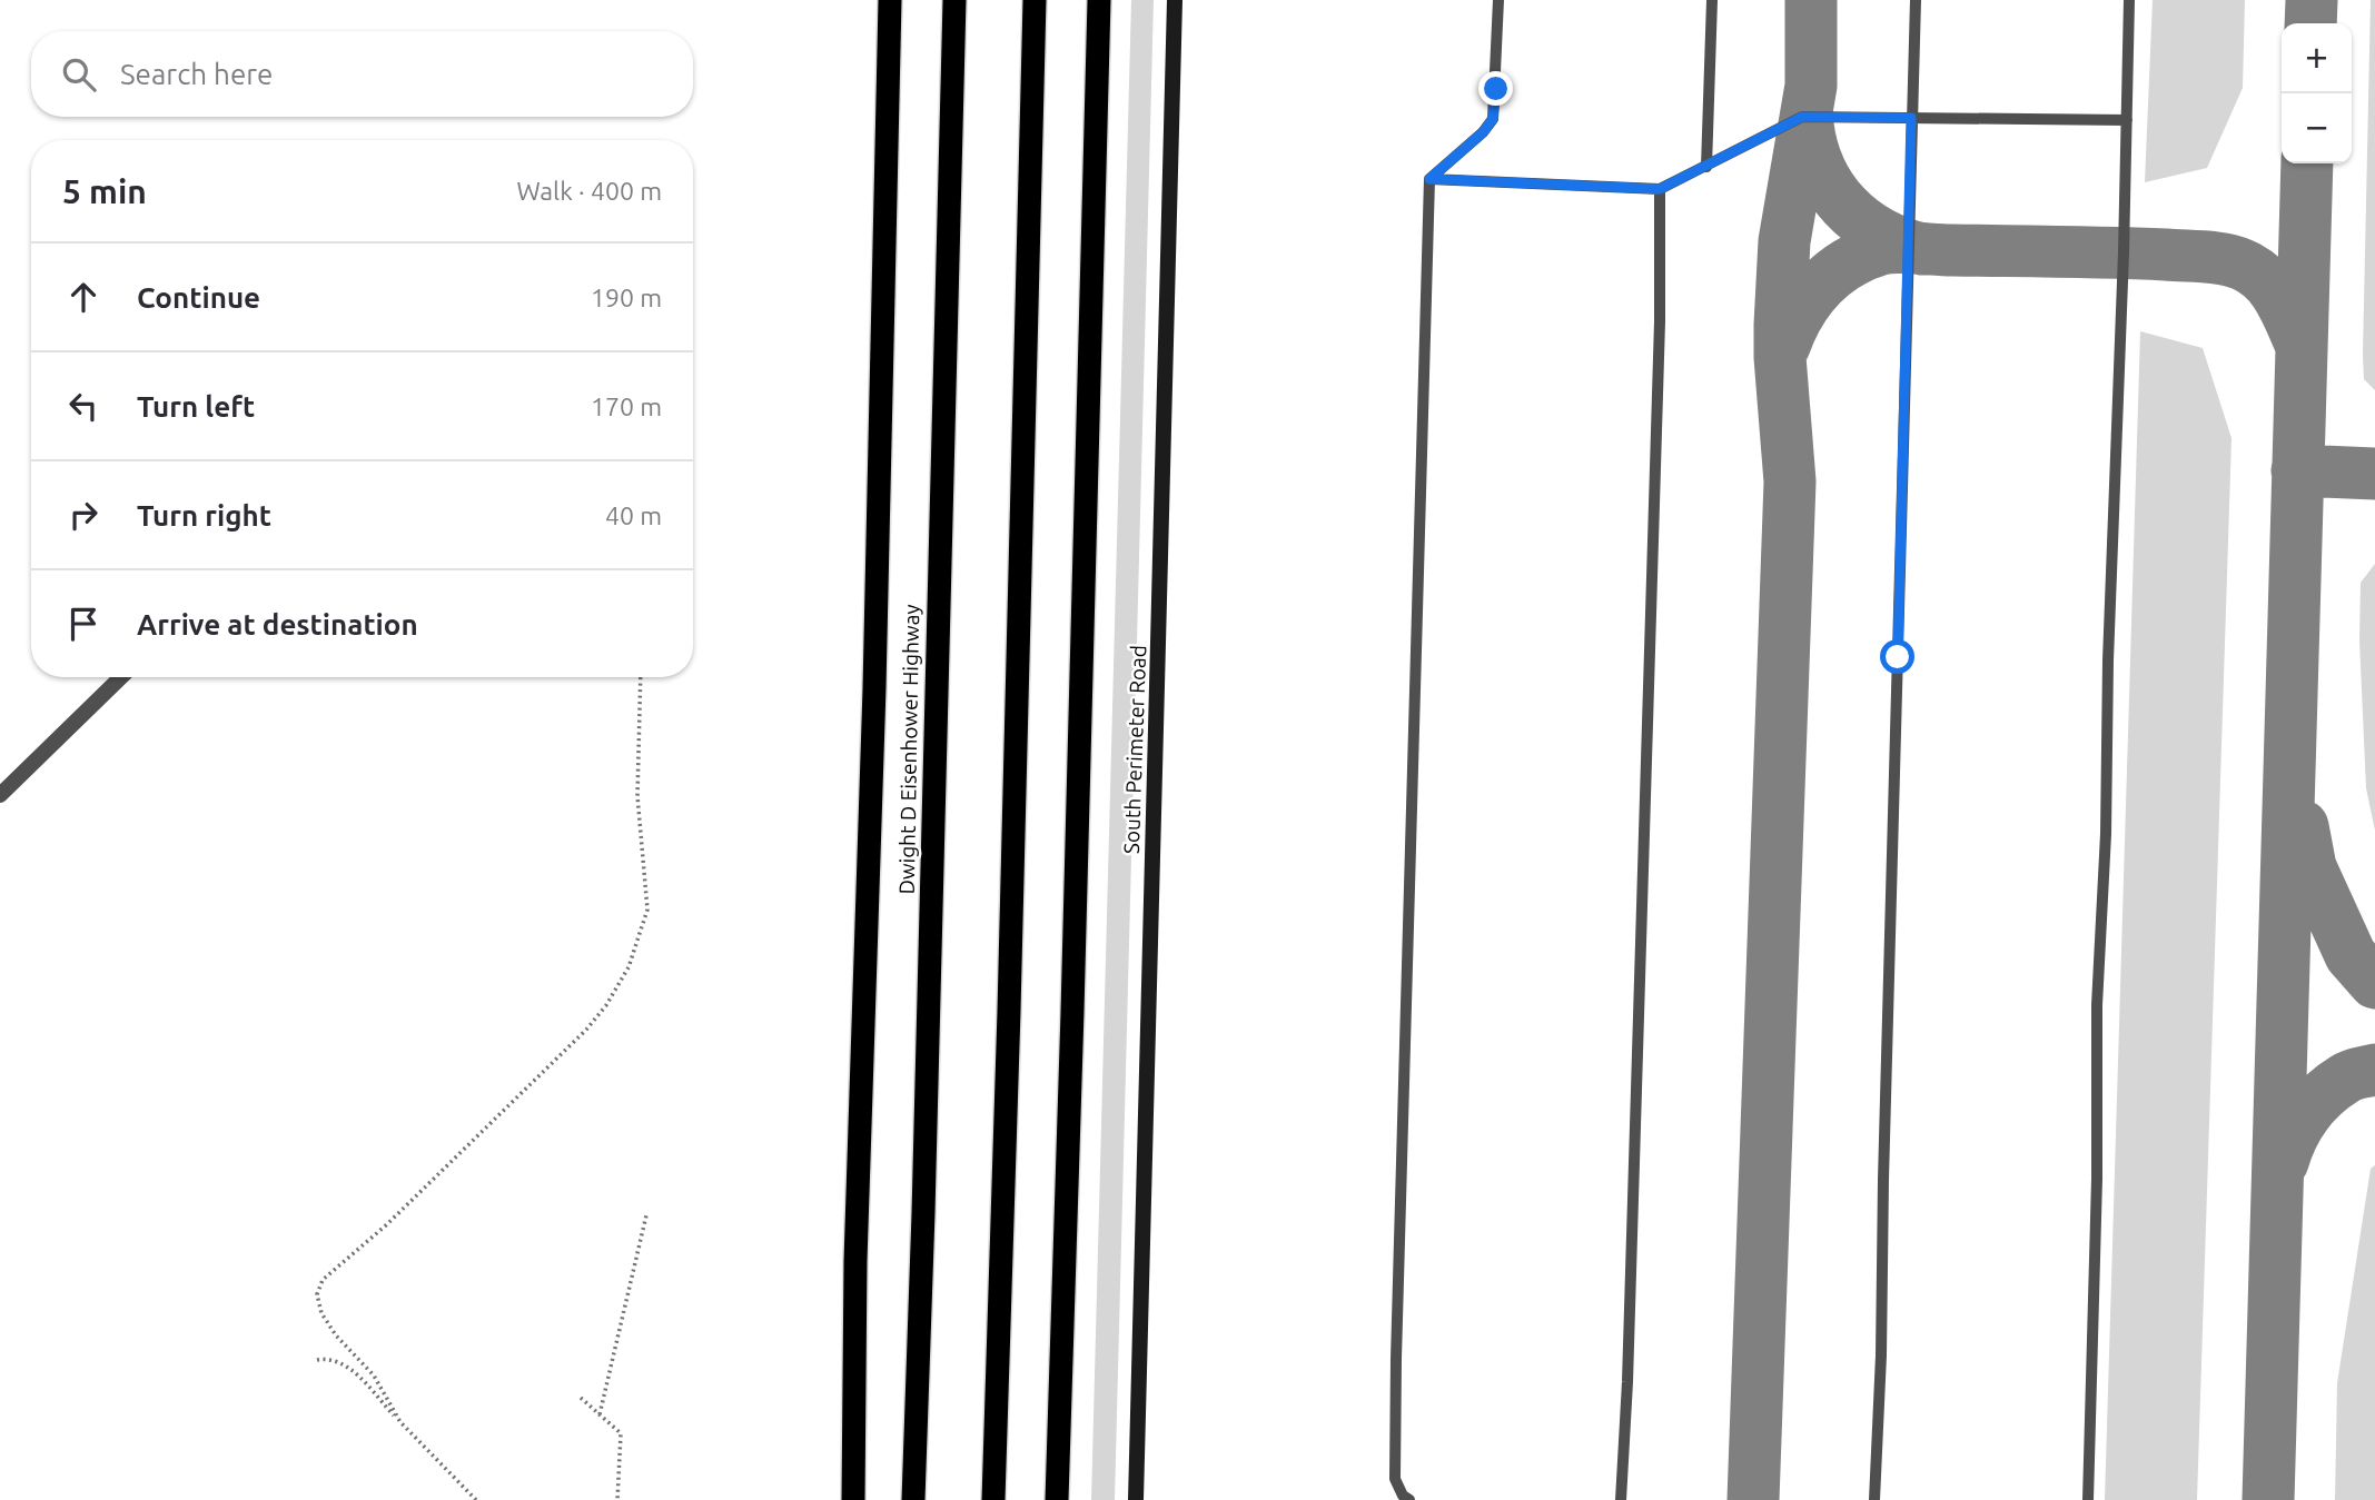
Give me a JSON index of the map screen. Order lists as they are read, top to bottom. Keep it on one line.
{"streets":{"highway":["Dwight D Eisenhower Highway"],"street":["South Perimeter Road"]},"page":{"map_buttons":["+","−"],"search":"Search here","heading":["5 min","Walk · 400 m"],"list":[["Continue","190 m"],["Turn left","170 m"],["Turn right","40 m"],"Arrive at destination"]}}
